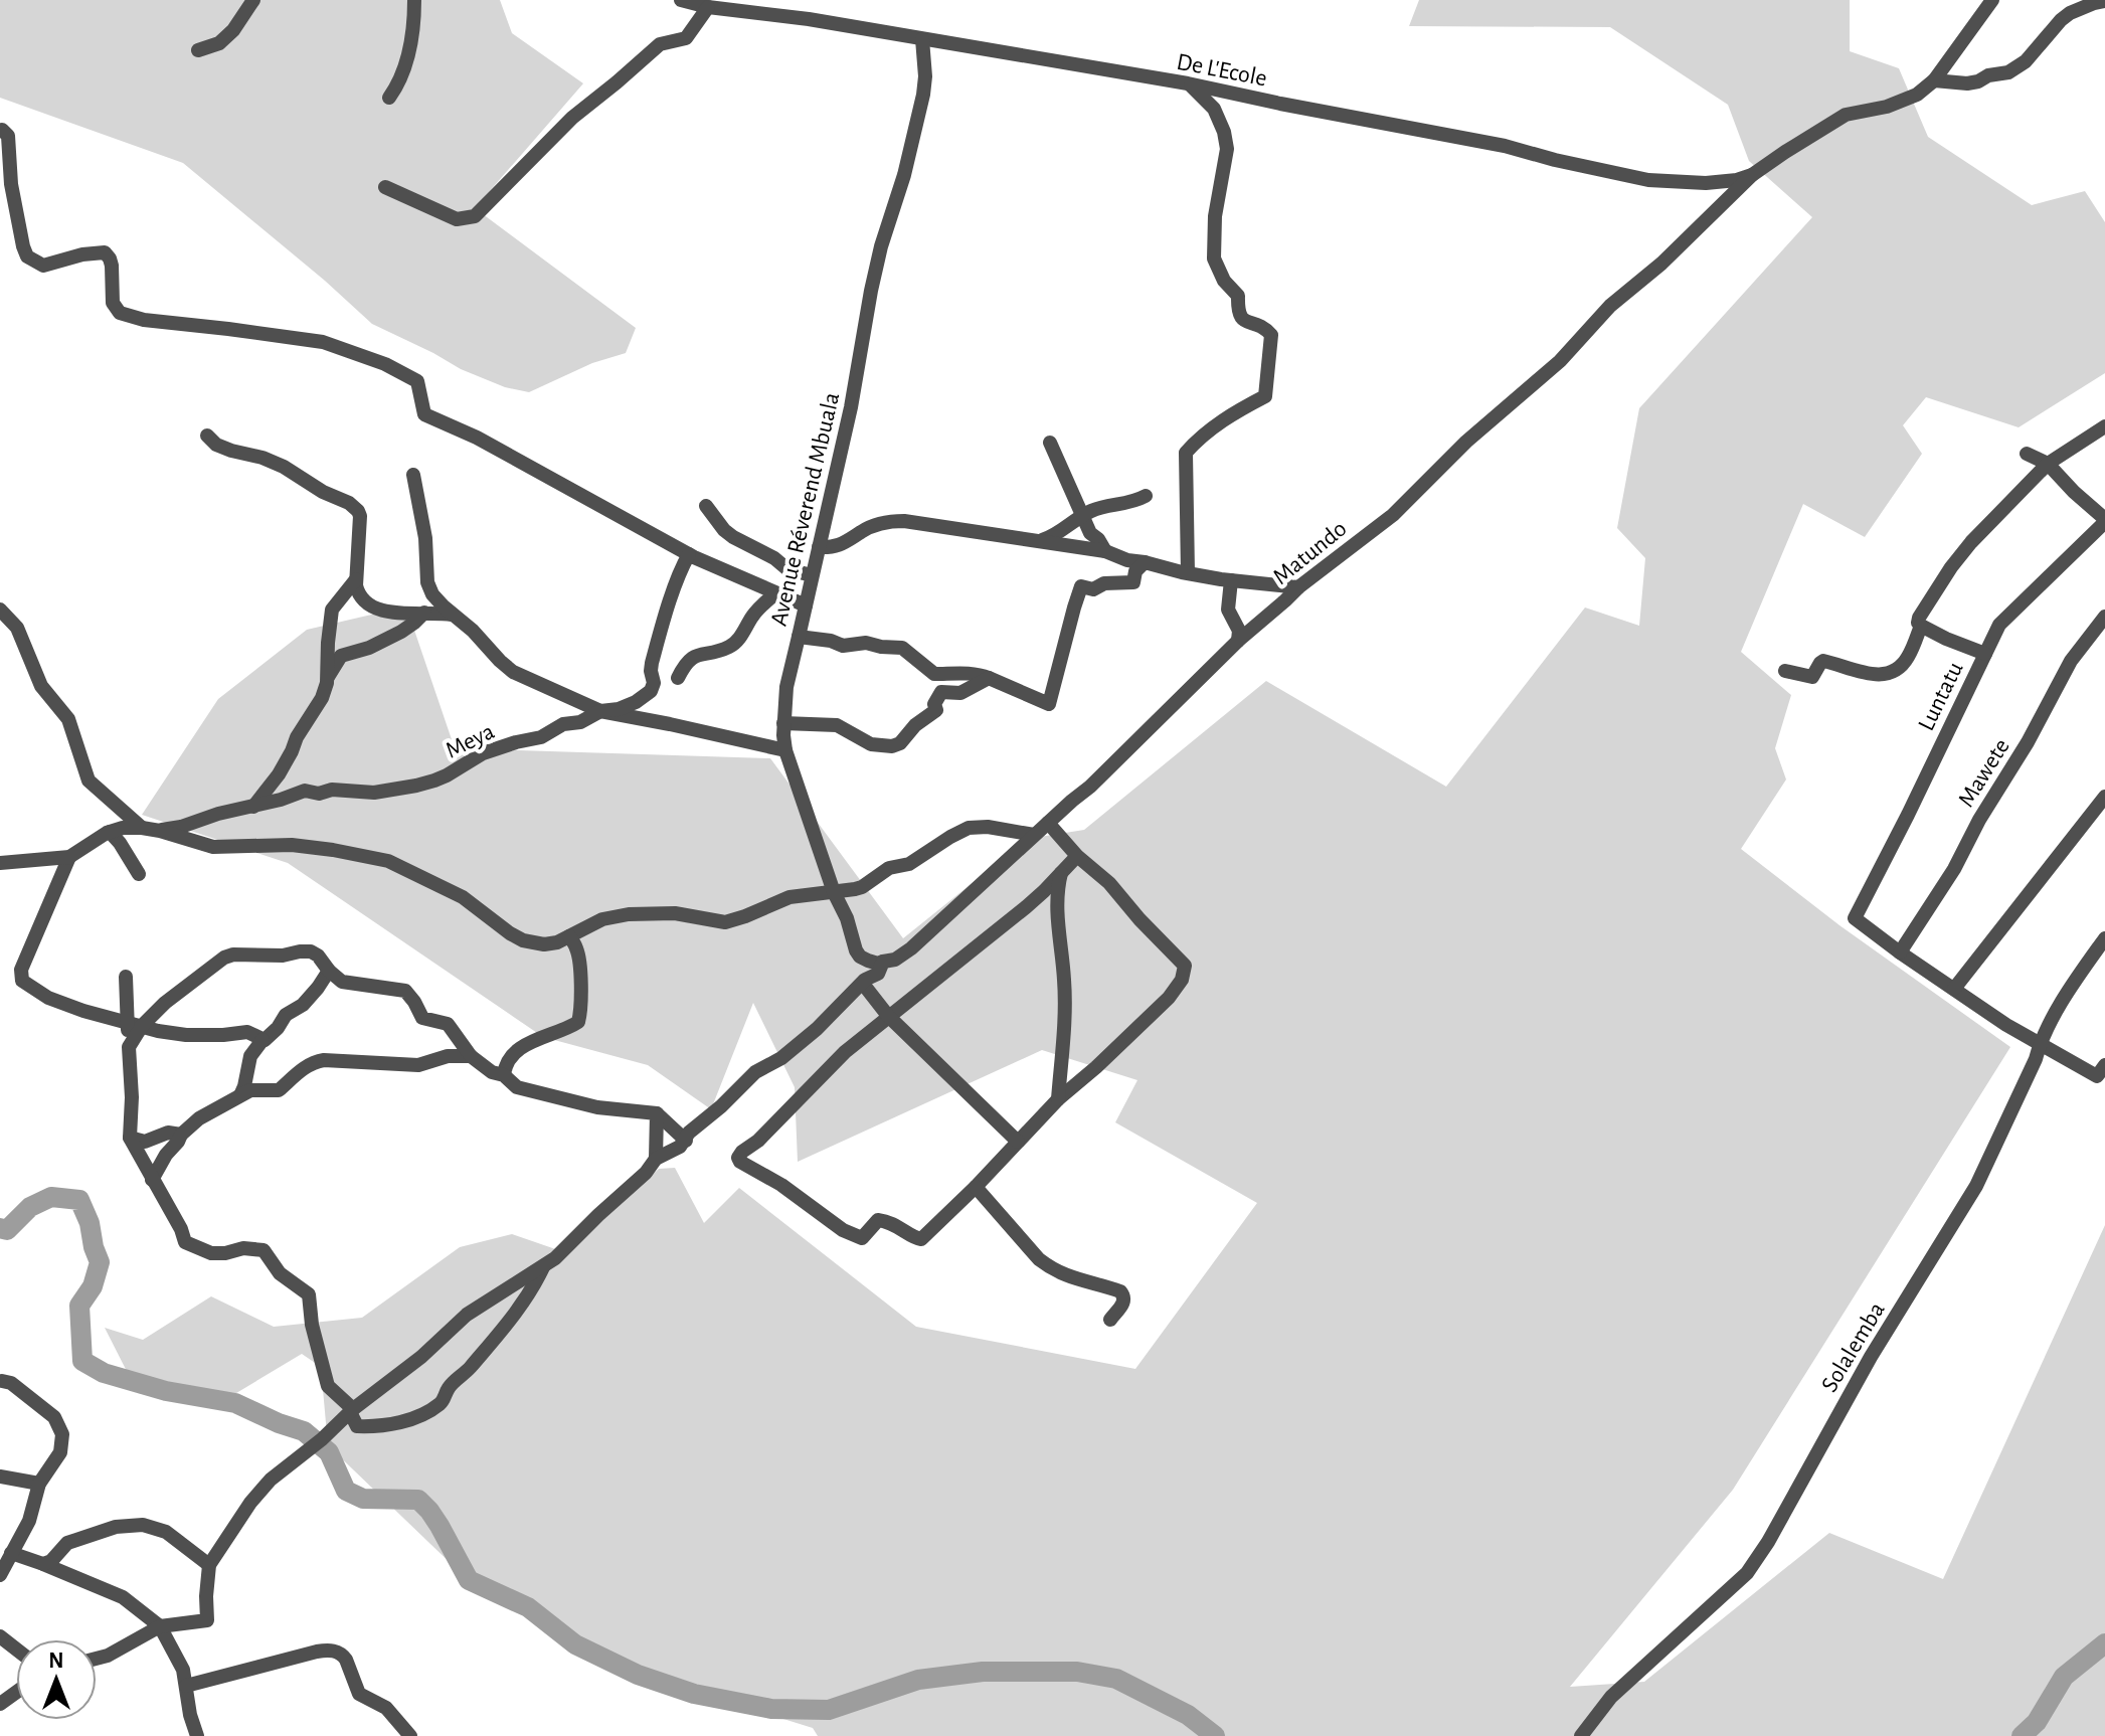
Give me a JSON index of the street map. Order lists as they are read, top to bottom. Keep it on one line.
{"streets":{"street":["De L'Ecole","Avenue Réverend Mbuala","Matundo","Luntatu","Meya","Mawete","Solalemba"]},"crossings":[["De L'Ecole","Avenue Réverend Mbuala"],["De L'Ecole","Matundo"],["Avenue Réverend Mbuala","Matundo"],["Luntatu","Mawete"]],"north":"top"}
